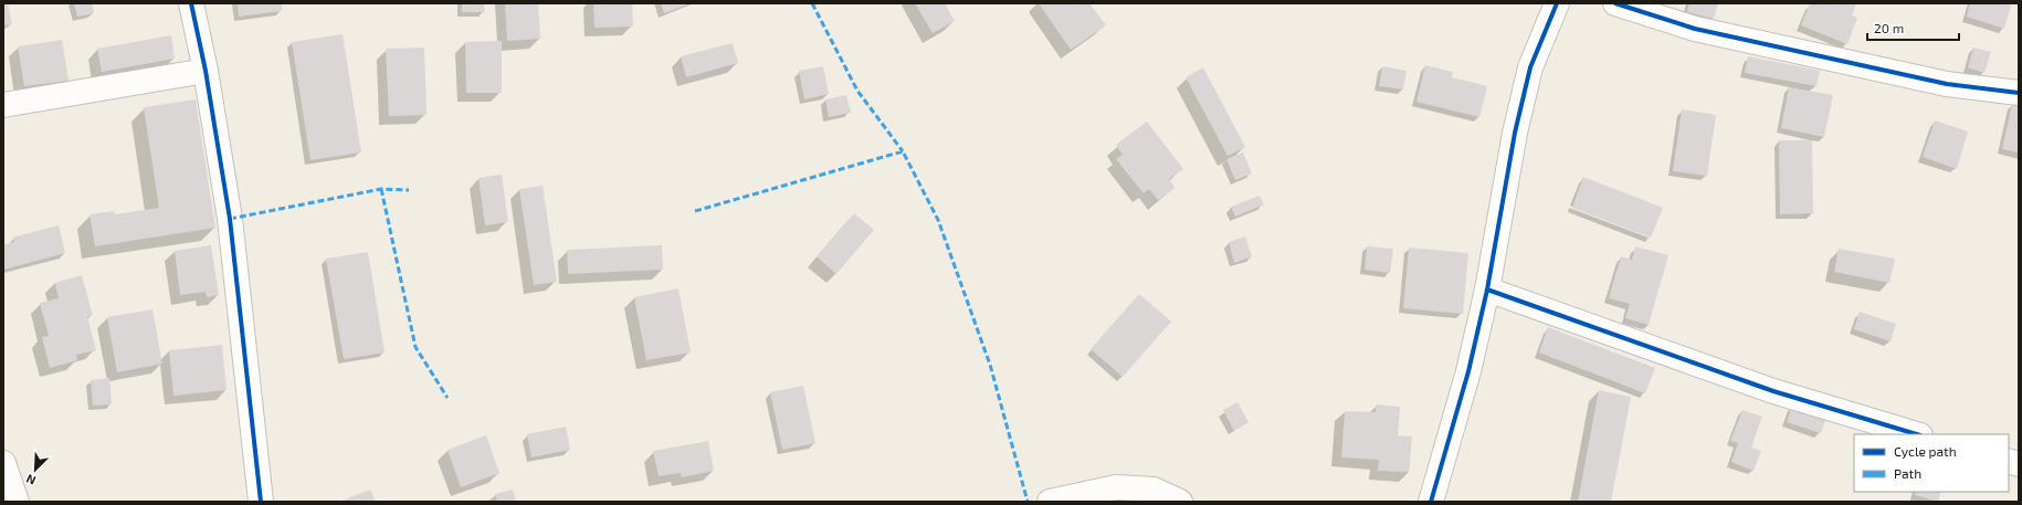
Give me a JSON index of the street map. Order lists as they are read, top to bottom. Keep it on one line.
{"legend":["Cycle path","Path"],"scale_bar":"20 m","north":"bottom left"}
